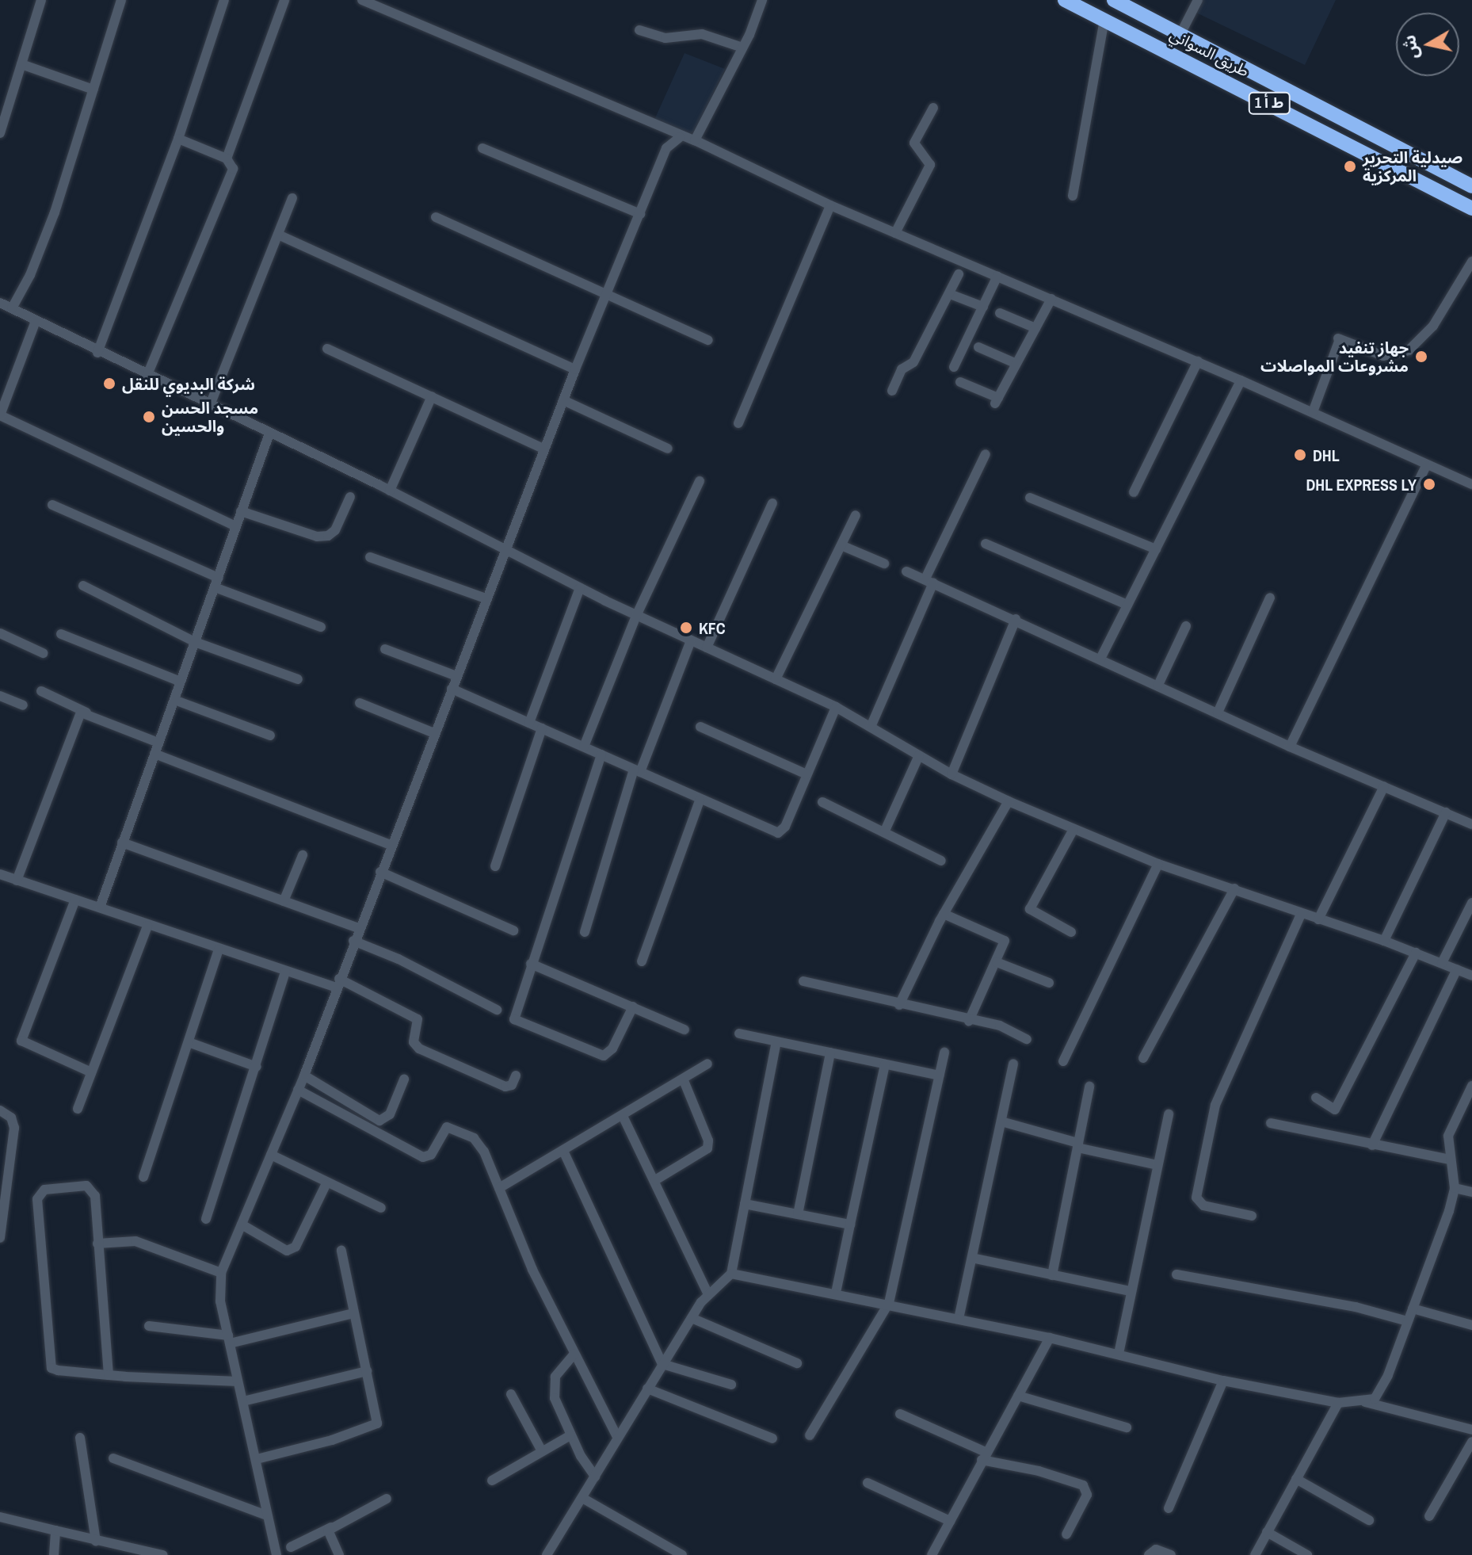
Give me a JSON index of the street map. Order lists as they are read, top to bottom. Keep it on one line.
{"streets":{"highway":["طريق السواني","ط أ 1"]},"places":["صيدلية التحرير المركزية","جهاز تنفيد مشروعات المواصلات","شركة البديوي للنقل","مسجد الحسن والحسين","DHL","DHL EXPRESS LY","KFC"],"north":"left"}
